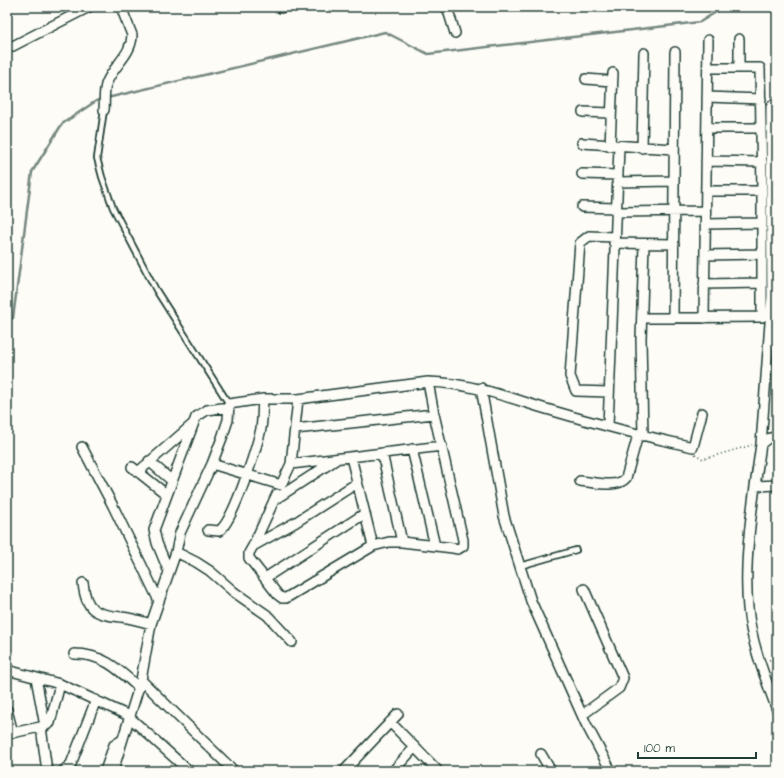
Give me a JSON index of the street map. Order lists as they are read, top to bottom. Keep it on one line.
{"scale_bar":"100 m"}
